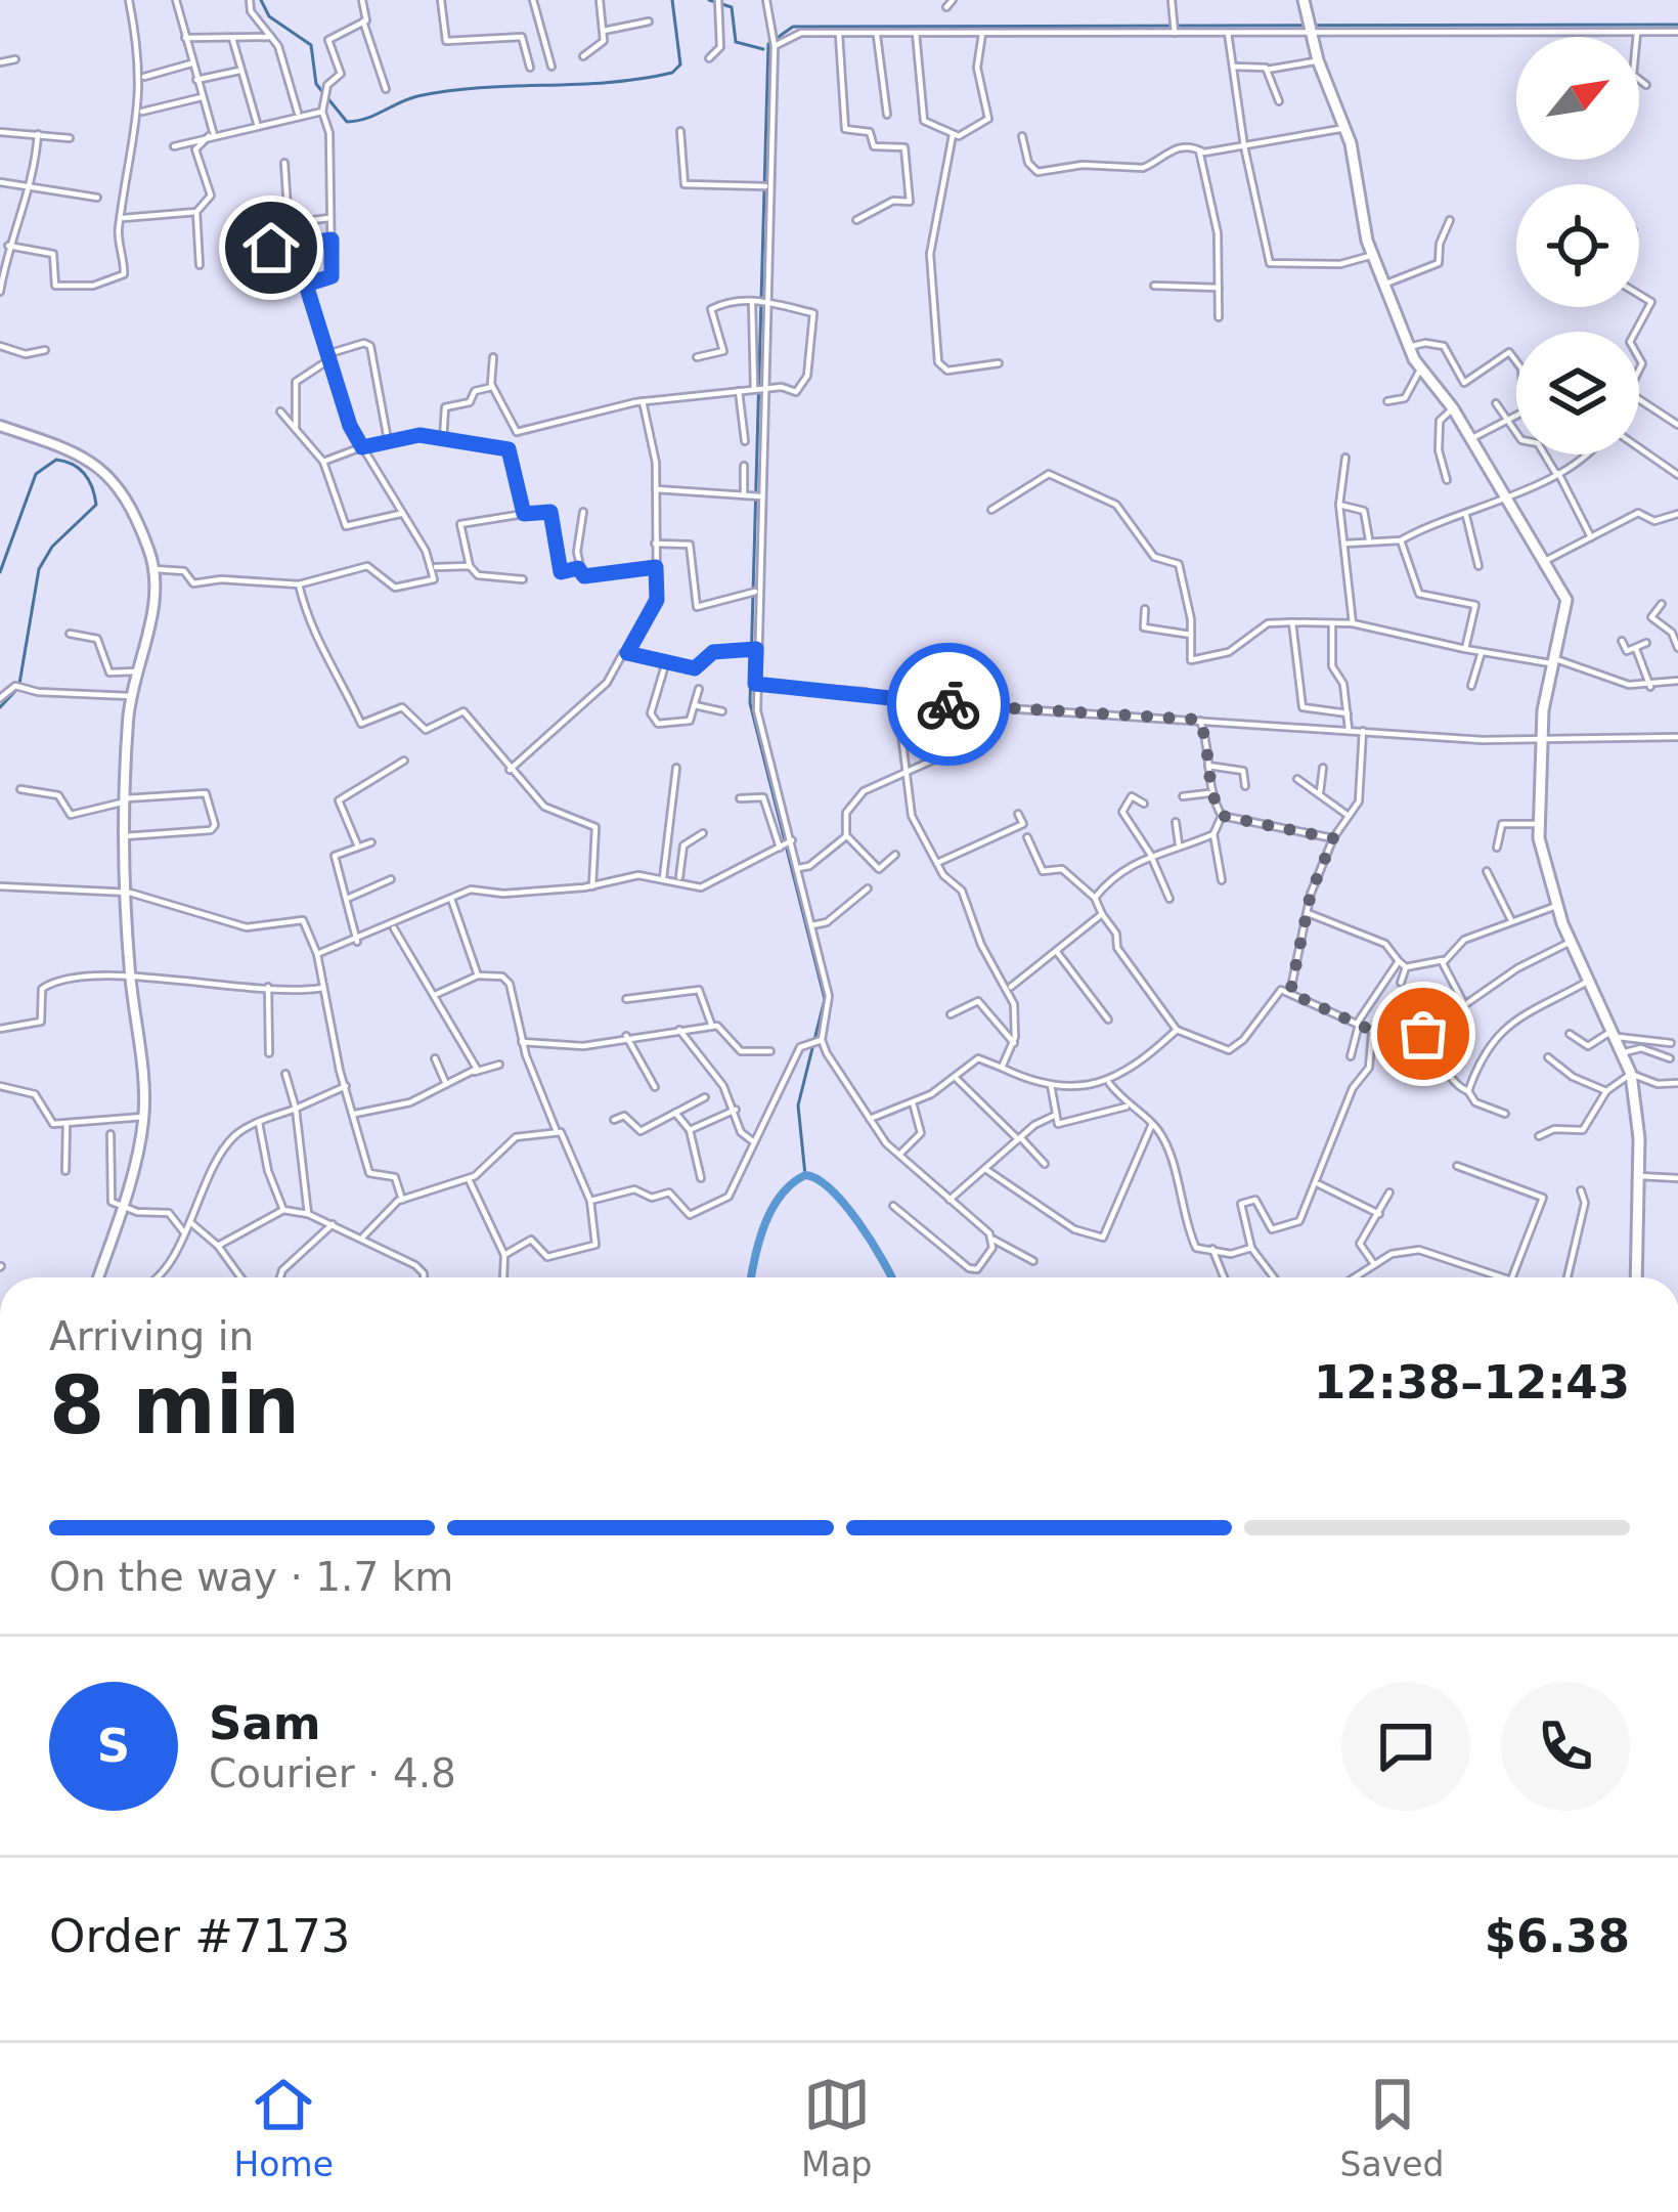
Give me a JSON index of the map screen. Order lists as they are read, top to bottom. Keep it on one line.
{"north":"top right","page":{"heading":["8 min","Arriving in","12:38–12:43"],"panel":["Sam","Courier · 4.8","Order #7173","$6.38"],"bar":"On the way · 1.7 km","round":"S","tabs":["Home","Map","Saved"]}}
